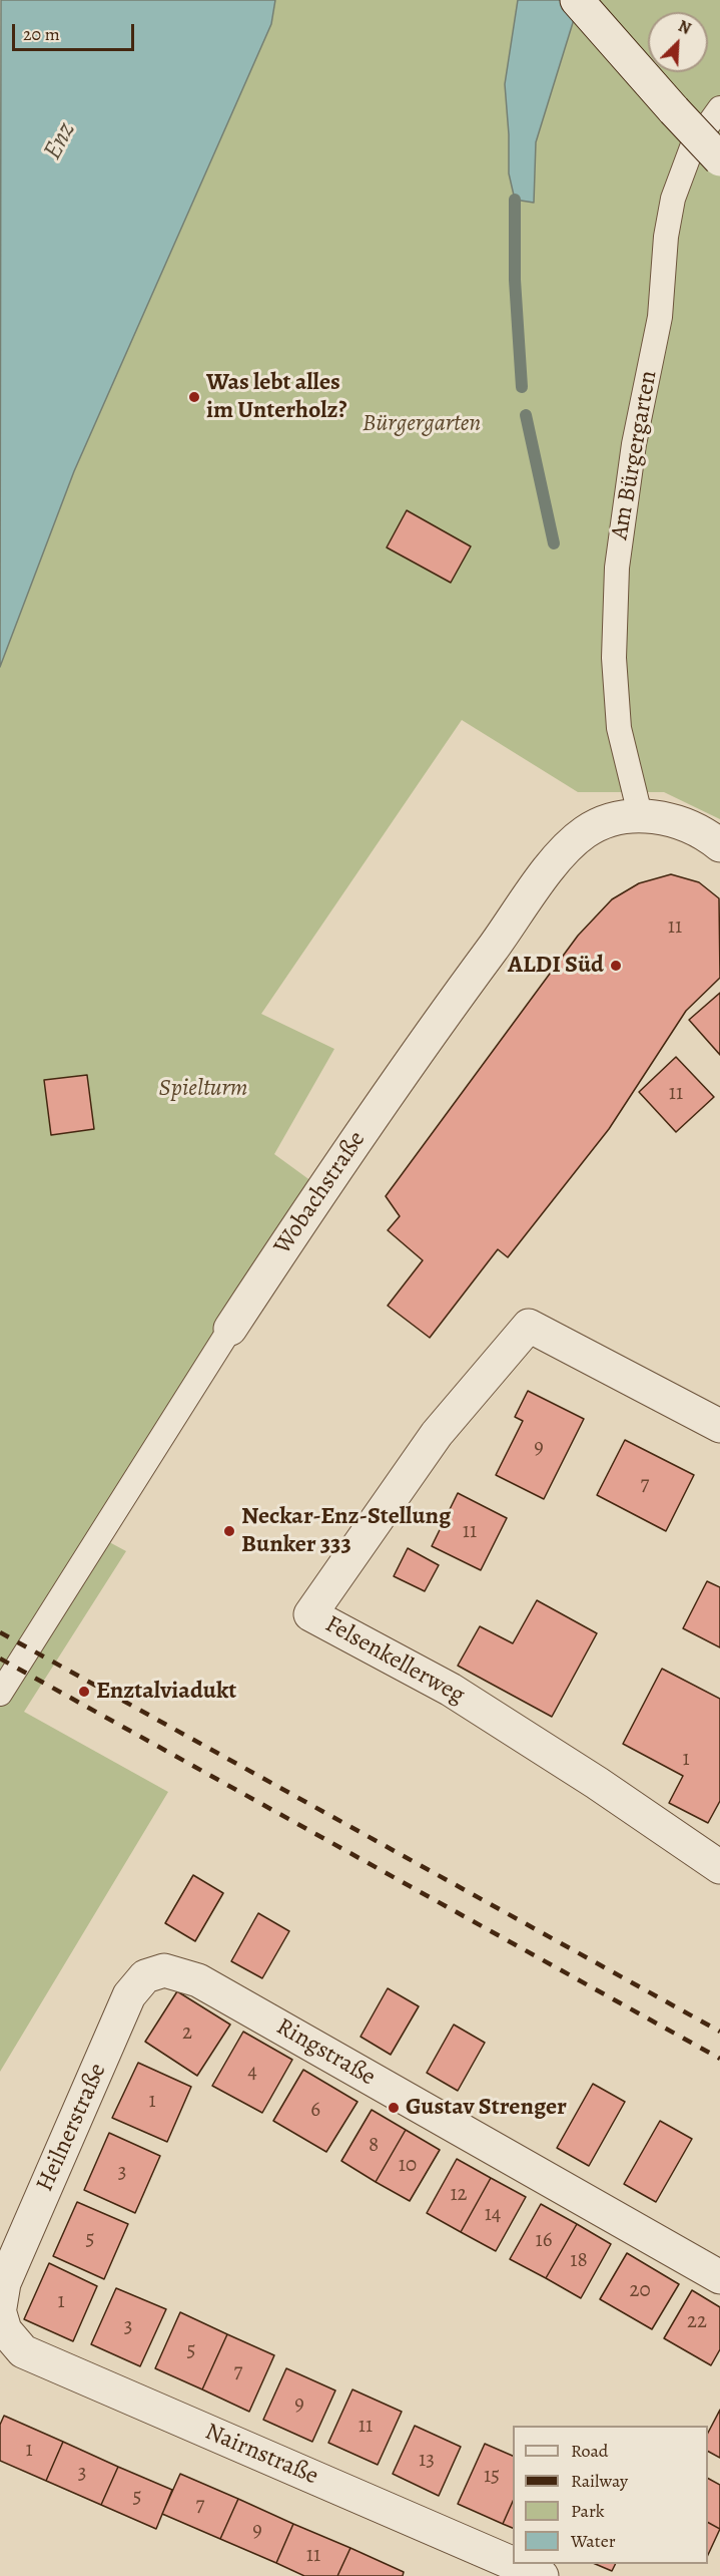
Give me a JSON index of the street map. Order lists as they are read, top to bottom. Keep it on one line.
{"streets":{"street":["Wobachstraße","Felsenkellerweg","Ringstraße","Heilnerstraße","Nairnstraße"],"lane":["Am Bürgergarten"]},"crossings":[["Am Bürgergarten","Wobachstraße"],["Ringstraße","Heilnerstraße"],["Heilnerstraße","Nairnstraße"]],"water":["Enz"],"parks":["Bürgergarten","Spielturm"],"places":["Was lebt alles im Unterholz?","ALDI Süd","Neckar-Enz-Stellung Bunker 333","Enztalviadukt","Gustav Strenger"],"house_numbers":["11","11","9","7","11","1","2","4","1","6","8","10","3","12","14","5","16","18","20","1","22","3","5","7","9","11","1","13","3","15","5","7","9","11"],"legend":["Road","Railway","Park","Water"],"scale_bar":"20 m","north":"top right"}
